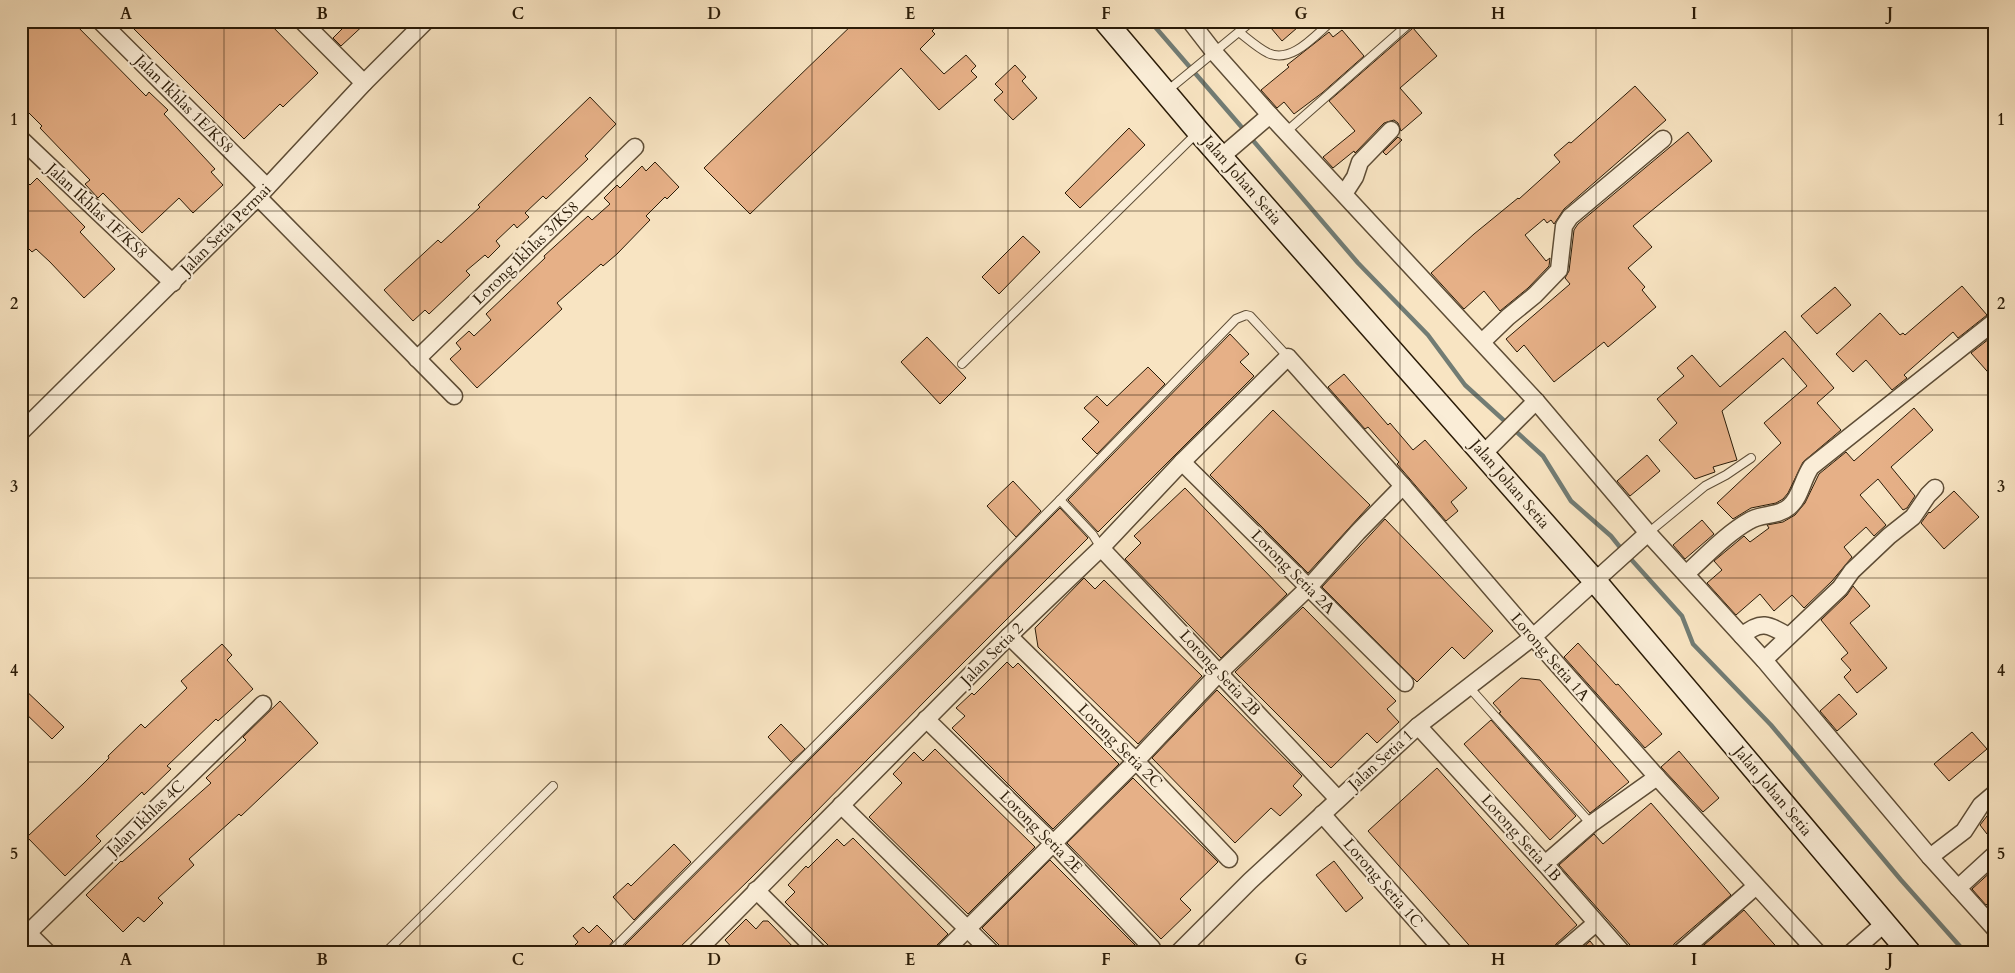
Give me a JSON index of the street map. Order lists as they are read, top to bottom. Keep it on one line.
{"streets":{"main road":["Jalan Johan Setia"],"street":["Jalan Ikhlas 1E/KS8","Jalan Ikhlas 1F/KS8","Jalan Setia Permai","Lorong Ikhlas 3/KS8","Lorong Setia 2A","Jalan Setia 2","Lorong Setia 1A","Lorong Setia 2B","Lorong Setia 2C","Jalan Setia 1","Jalan Ikhlas 4C","Lorong Setia 2E","Lorong Setia 1B","Lorong Setia 1C"]},"crossings":[["Jalan Ikhlas 1E/KS8","Jalan Setia Permai"],["Jalan Ikhlas 1E/KS8","Lorong Ikhlas 3/KS8"],["Jalan Johan Setia","Jalan Setia 1"],["Jalan Ikhlas 1F/KS8","Jalan Setia Permai"],["Lorong Setia 2A","Jalan Setia 2"],["Jalan Setia 2","Lorong Setia 1A"],["Jalan Setia 2","Lorong Setia 2B"],["Jalan Setia 2","Lorong Setia 2C"],["Jalan Setia 2","Lorong Setia 2E"],["Lorong Setia 1A","Jalan Setia 1"],["Lorong Setia 2B","Jalan Setia 1"],["Jalan Setia 1","Lorong Setia 1B"],["Jalan Setia 1","Lorong Setia 1C"]],"grid":{"columns":["A","B","C","D","E","F","G","H","I","J"],"rows":["1","2","3","4","5"]}}
